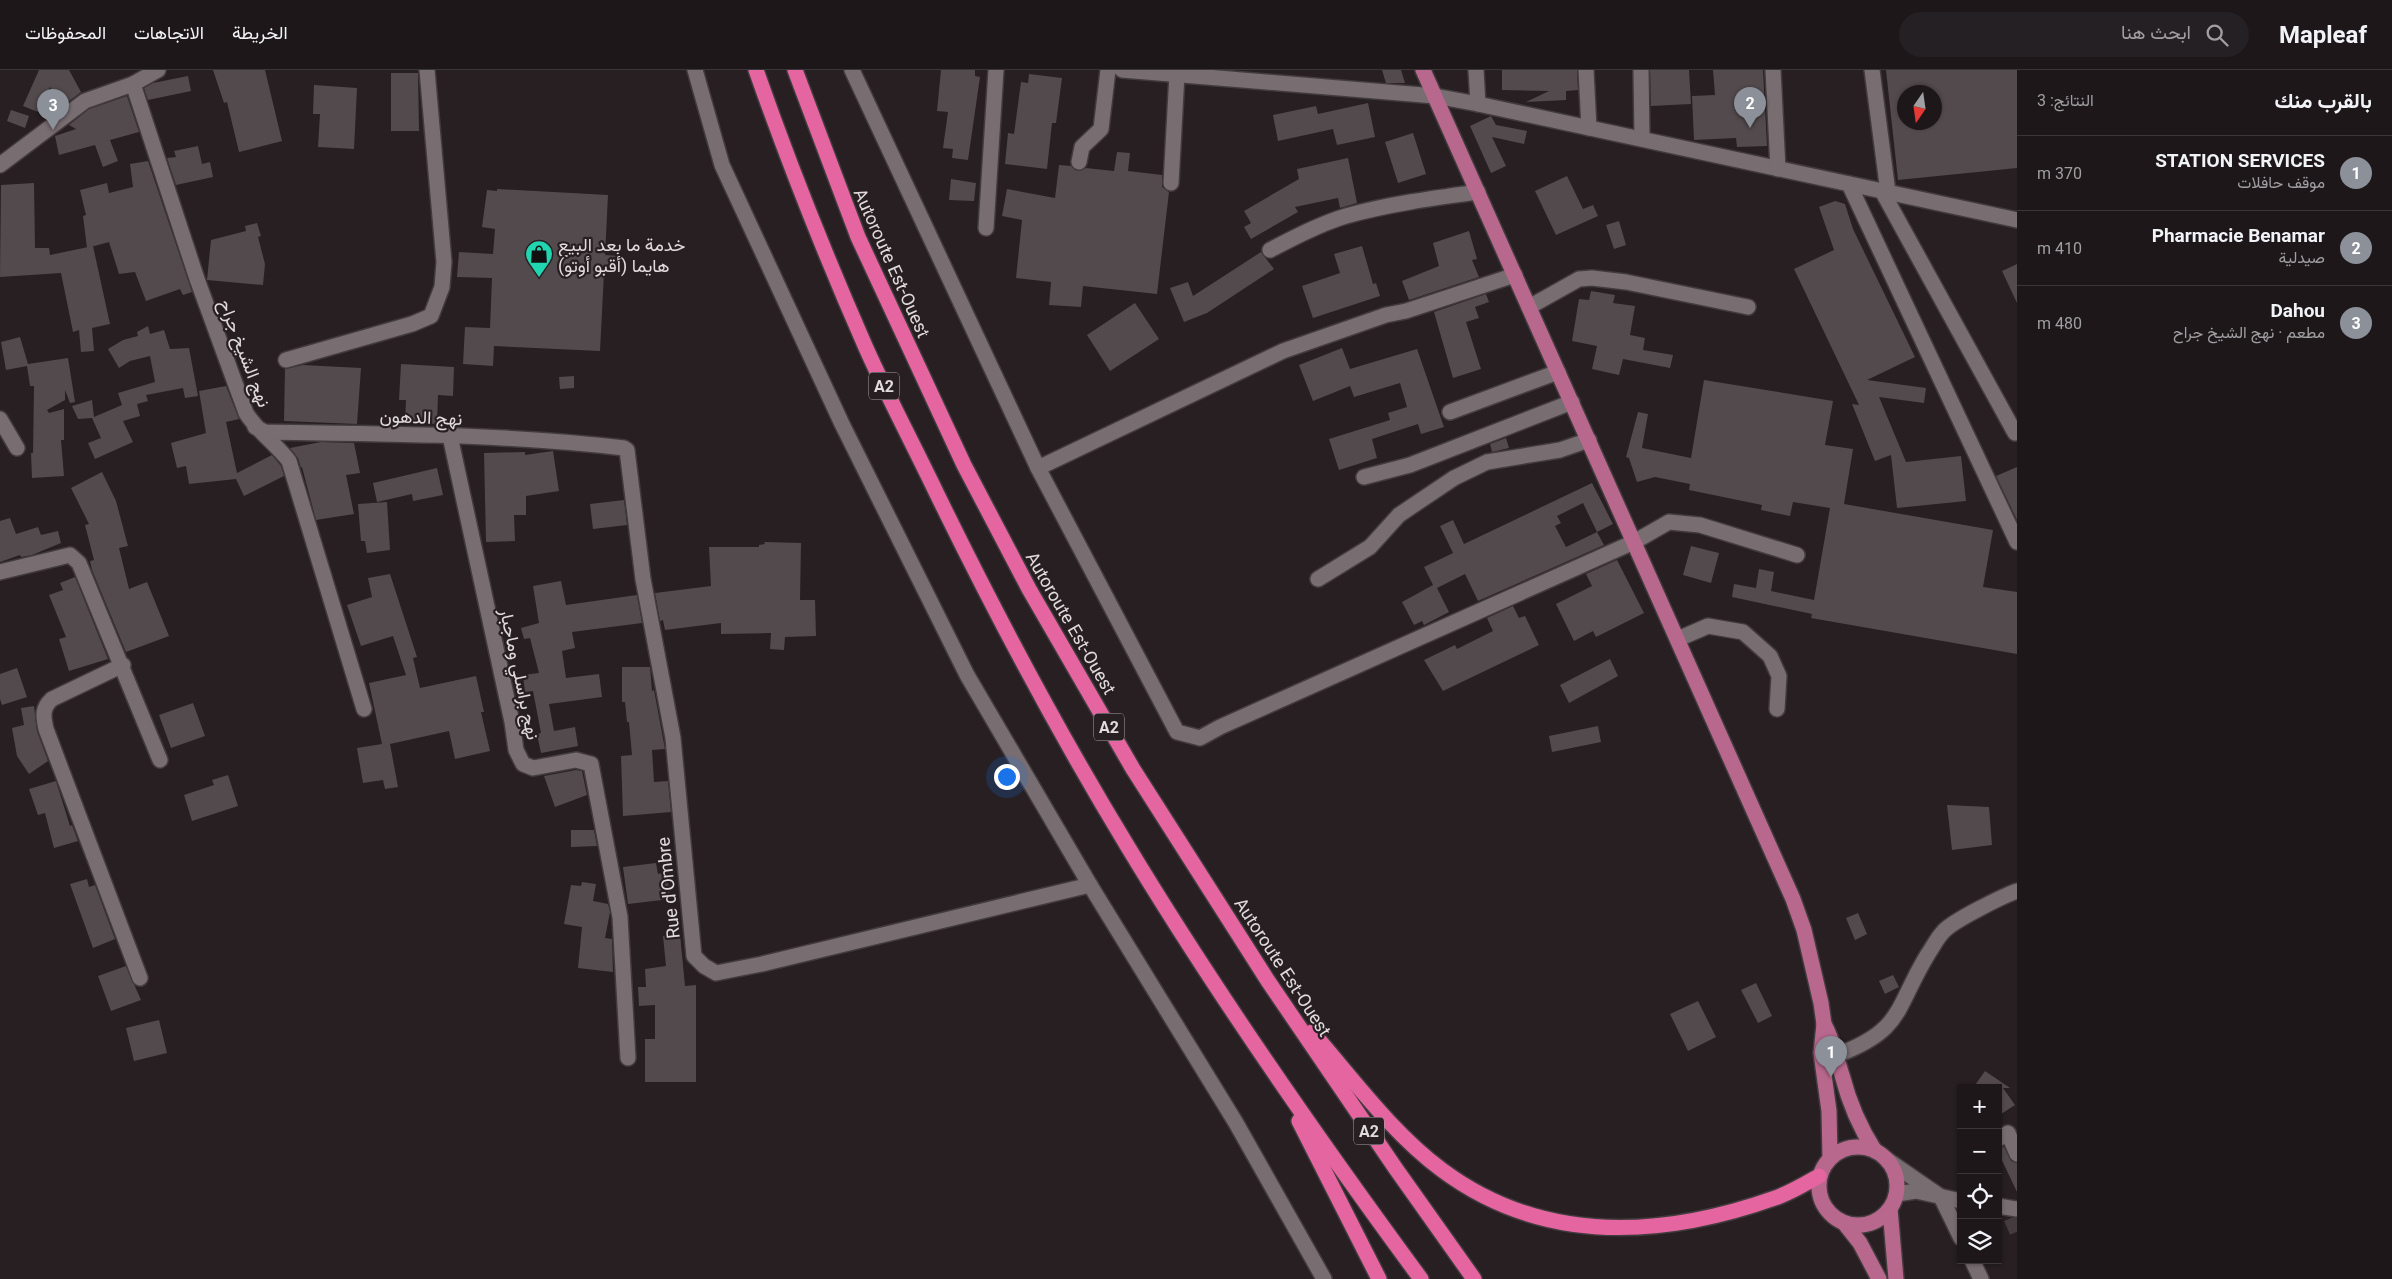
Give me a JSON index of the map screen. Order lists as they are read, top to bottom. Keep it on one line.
{"streets":{"highway":["Autoroute Est-Ouest","A2"],"street":["نهج الشيخ جراح","نهج الدهون","نهج براسلي وماجبار","Rue d'Ombre"]},"crossings":[["نهج الشيخ جراح","نهج الدهون"],["نهج الدهون","نهج براسلي وماجبار"],["نهج الدهون","Rue d'Ombre"]],"places":{"shop":["خدمة ما بعد البيع هايما (أقبو أوتو)"]},"north":"bottom","page":{"header":"Mapleaf","search":"ابحث هنا","nav":["الخريطة","الاتجاهات","المحفوظات"],"heading":["بالقرب منك","النتائج: 3"],"pins":["2","3","1"],"list":[{"mark":"1","name":"STATION SERVICES","note":"موقف حافلات","value":"370 m"},{"mark":"2","name":"Pharmacie Benamar","note":"صيدلية","value":"410 m"},{"mark":"3","name":"Dahou","note":"مطعم · نهج الشيخ جراح","value":"480 m"}],"map_buttons":["+","−"]}}
